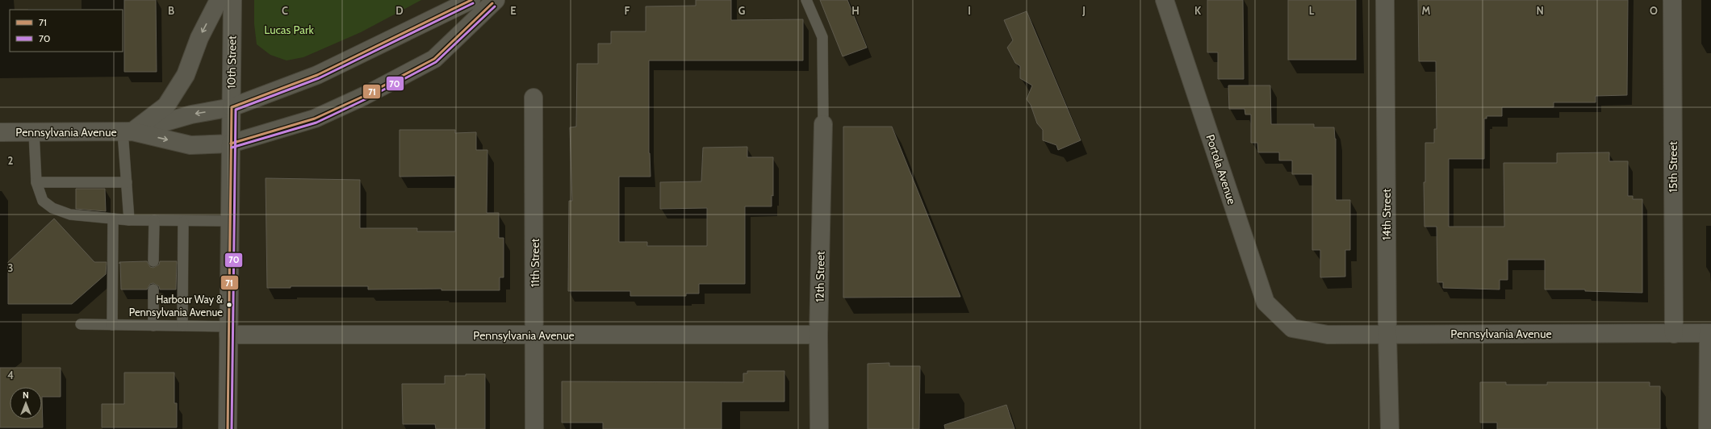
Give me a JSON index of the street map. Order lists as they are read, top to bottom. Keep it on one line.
{"streets":{"street":["10th Street","Pennsylvania Avenue","15th Street","Portola Avenue","14th Street","11th Street","12th Street"]},"crossings":[["10th Street","Pennsylvania Avenue"],["Pennsylvania Avenue","15th Street"],["Pennsylvania Avenue","Portola Avenue"],["Pennsylvania Avenue","14th Street"],["Pennsylvania Avenue","11th Street"],["Pennsylvania Avenue","12th Street"]],"parks":["Lucas Park"],"places":["Harbour Way & Pennsylvania Avenue"],"lines":["transit line 71","transit line 70"],"legend":["71","70"],"north":"top","grid":{"columns":["B","C","D","E","F","G","H","I","J","K","L","M","N","O"],"rows":["2","3","4"]}}
